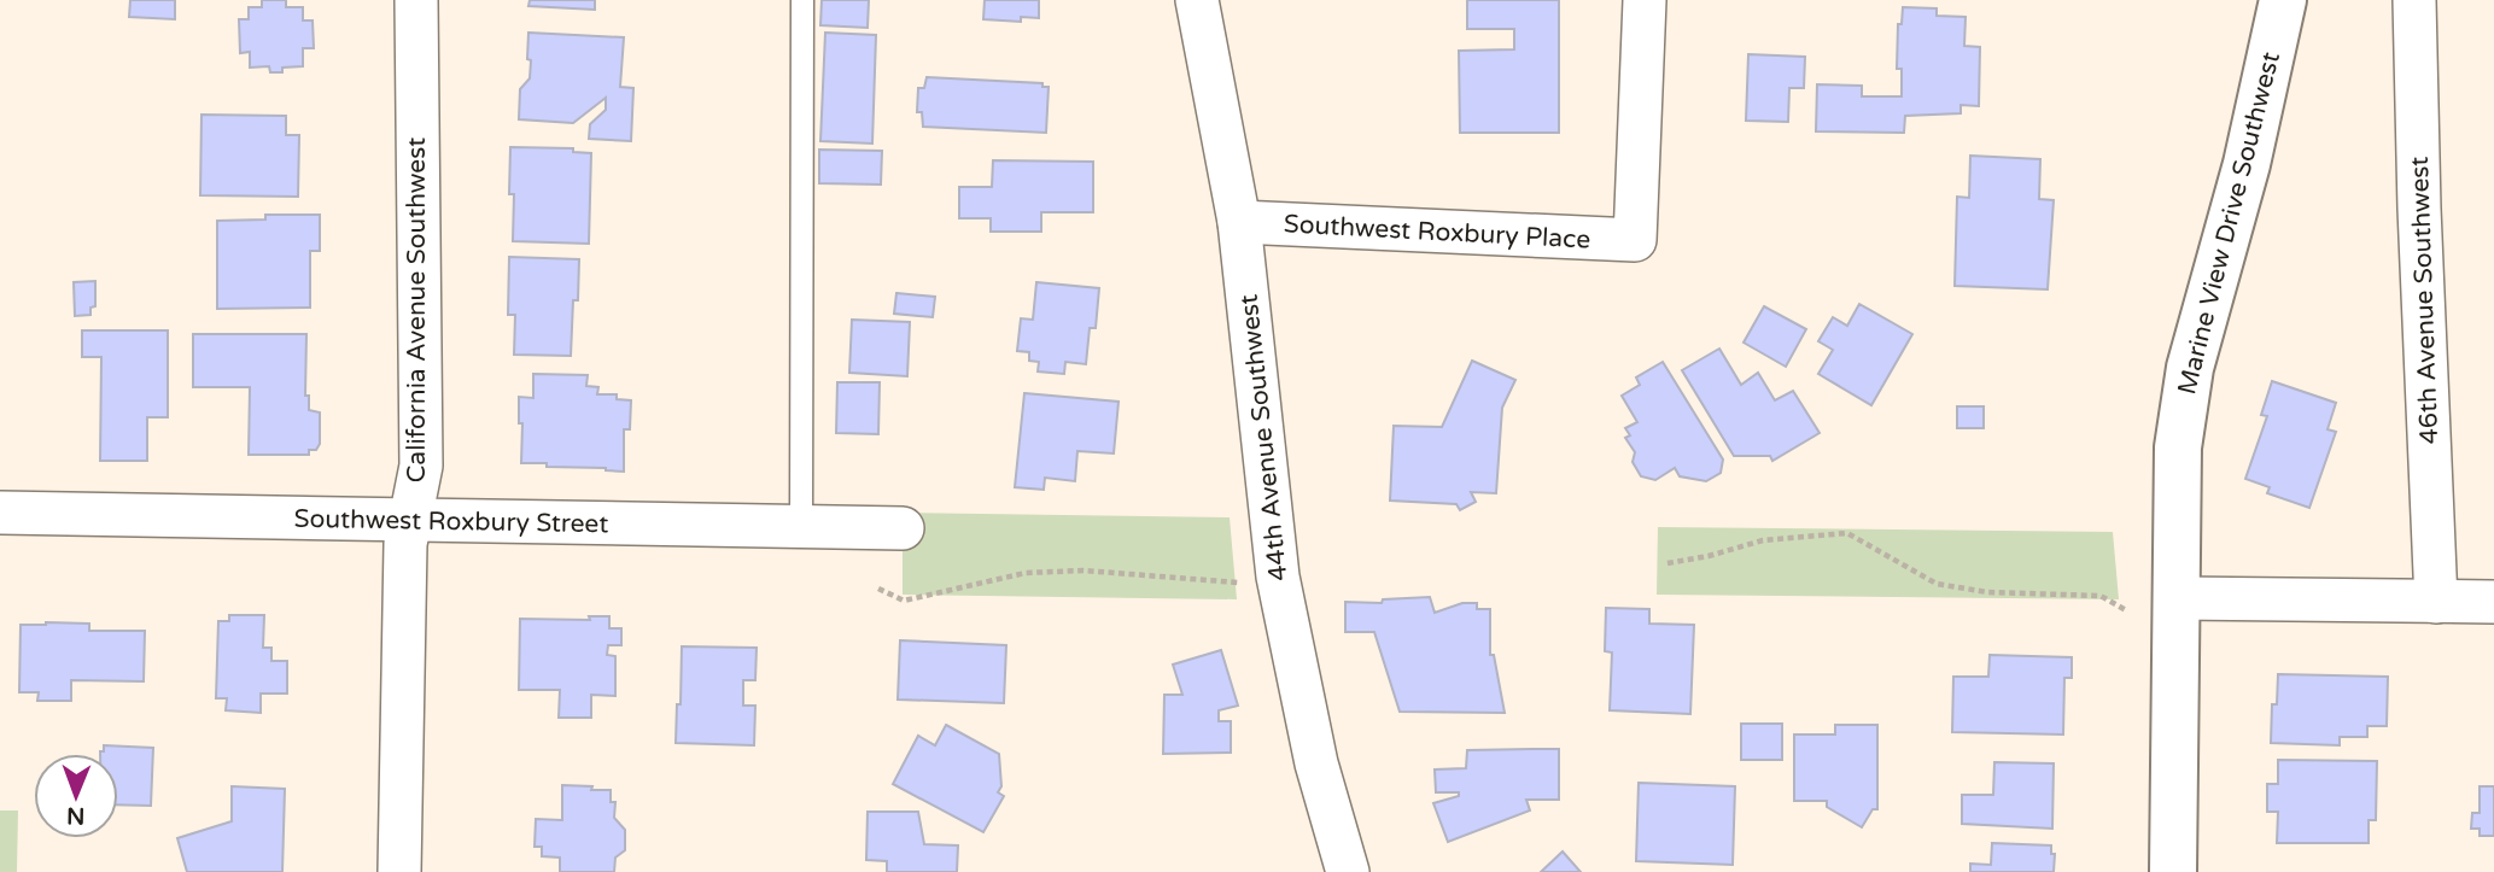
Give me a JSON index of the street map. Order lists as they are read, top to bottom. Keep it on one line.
{"streets":{"street":["Marine View Drive Southwest","Southwest Roxbury Place","46th Avenue Southwest","California Avenue Southwest","44th Avenue Southwest","Southwest Roxbury Street"]},"crossings":[["Southwest Roxbury Place","44th Avenue Southwest"],["California Avenue Southwest","Southwest Roxbury Street"]],"north":"bottom"}
